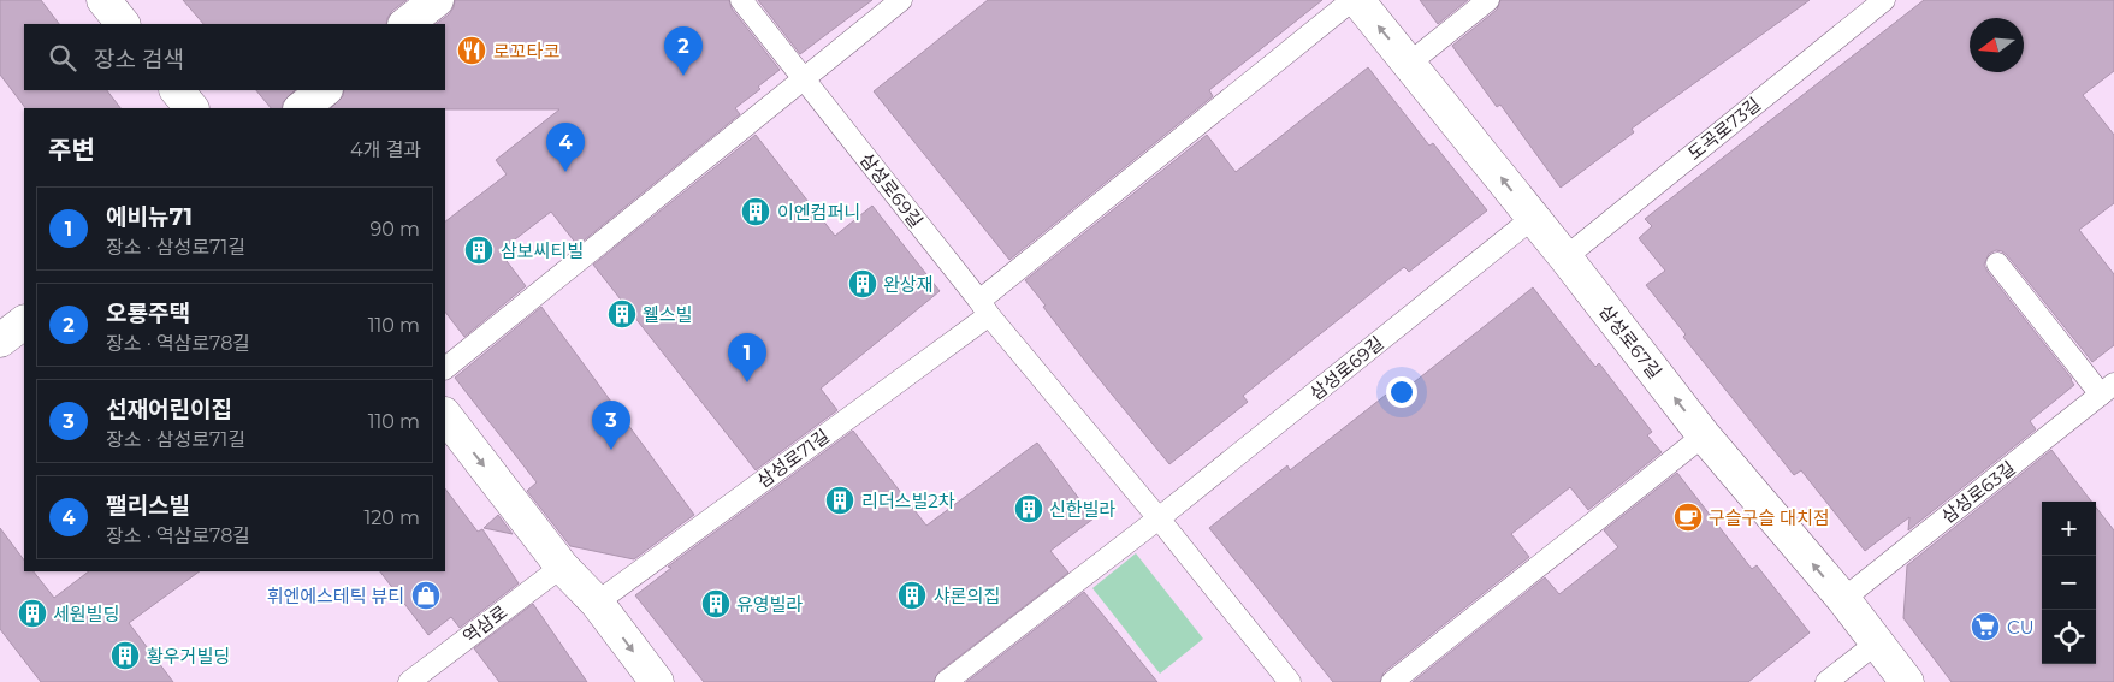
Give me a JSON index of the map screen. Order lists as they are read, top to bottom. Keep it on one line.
{"streets":{"street":["삼성로67길"],"lane":["도곡로73길","삼성로69길","삼성로71길","삼성로63길","역삼로"]},"crossings":[["도곡로73길","삼성로67길"],["삼성로69길","삼성로67길"],["삼성로69길","삼성로71길"],["삼성로67길","삼성로63길"]],"one_way":["삼성로67길"],"places":{"restaurant":["로꼬타코"],"building":["이엔컴퍼니","삼보씨티빌","완상재","웰스빌","리더스빌2차","신한빌라","샤론의집","유영빌라","세원빌딩","황우거빌딩"],"cafe":["구슬구슬 대치점"],"shop":["휘엔에스테틱 뷰티"],"supermarket":["CU"]},"north":"left","page":{"search":"장소 검색","pins":["2","4","1","3"],"heading":["주변","4개 결과"],"list":[{"mark":"1","name":"에비뉴71","note":"장소 · 삼성로71길","value":"90 m"},{"mark":"2","name":"오룡주택","note":"장소 · 역삼로78길","value":"110 m"},{"mark":"3","name":"선재어린이집","note":"장소 · 삼성로71길","value":"110 m"},{"mark":"4","name":"팰리스빌","note":"장소 · 역삼로78길","value":"120 m"}],"map_buttons":["+","−"]}}
